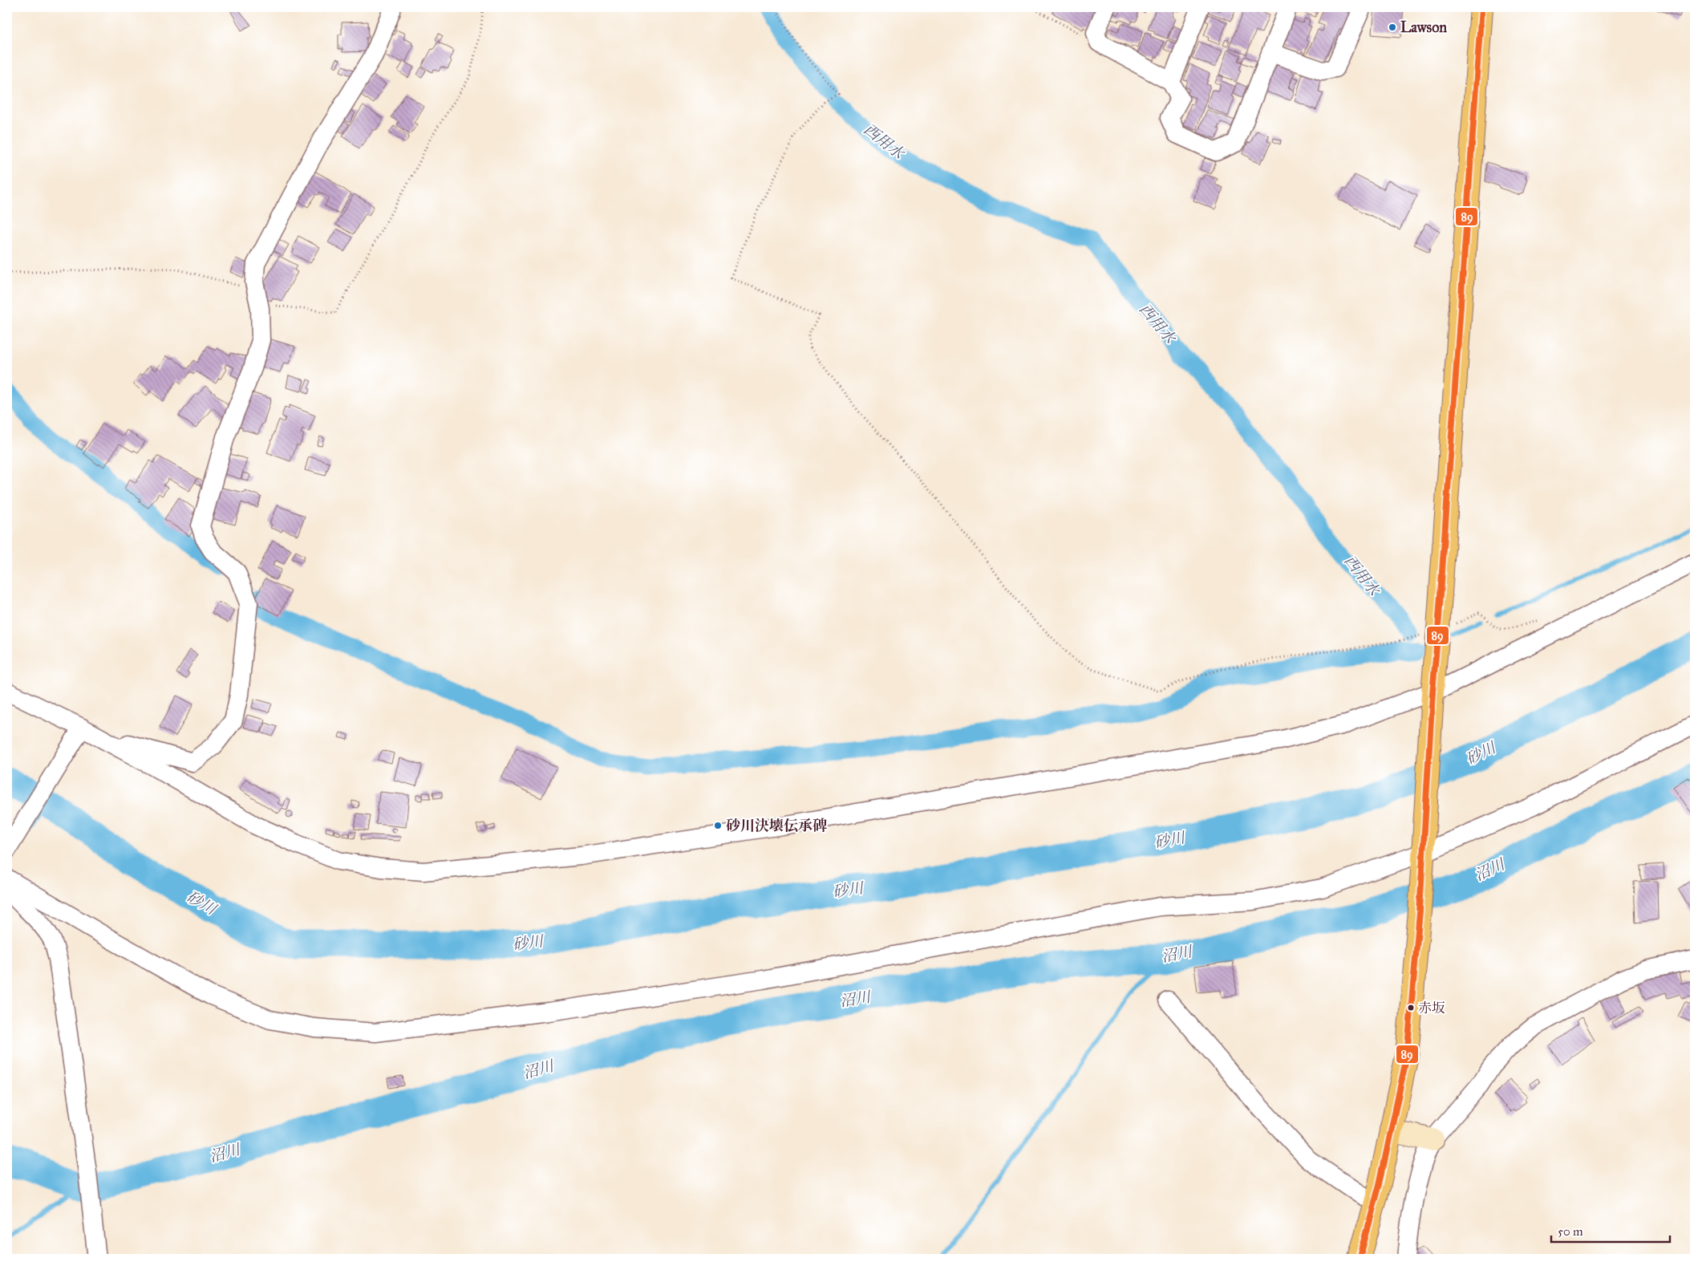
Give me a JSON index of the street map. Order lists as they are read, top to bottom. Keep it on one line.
{"water":["西用水","砂川","沼川"],"places":["Lawson","砂川決壊伝承碑","赤坂"],"lines":["transit line 89"],"scale_bar":"50 m"}
